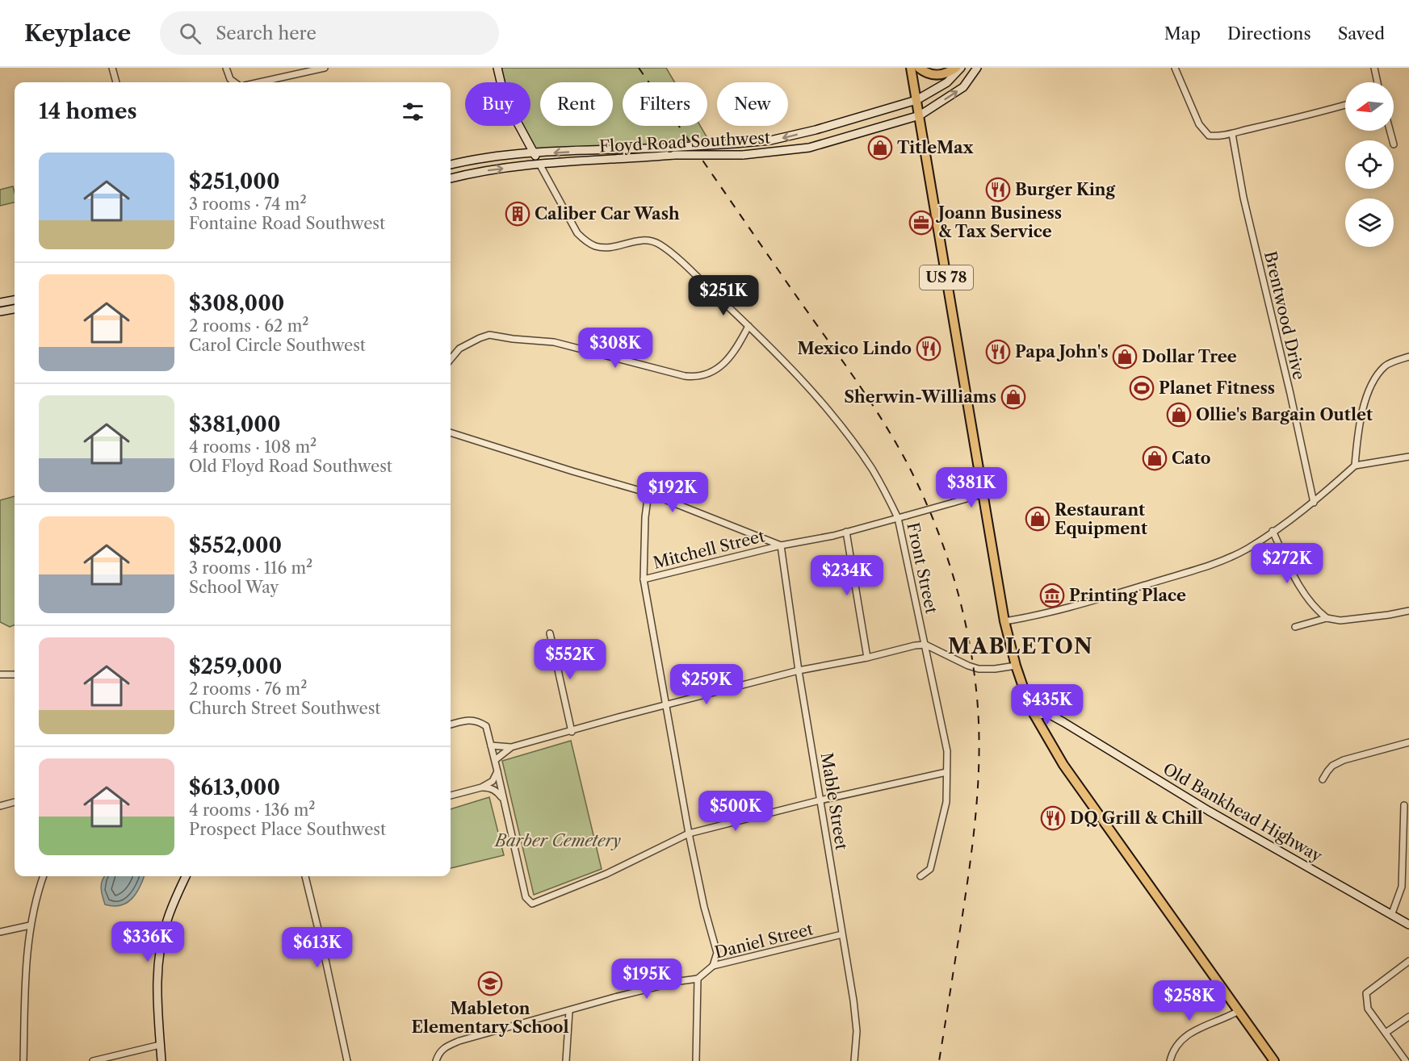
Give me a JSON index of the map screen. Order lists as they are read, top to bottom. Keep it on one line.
{"streets":{"main road":["Floyd Road Southwest","US 78","Old Bankhead Highway"],"street":["Brentwood Drive","Mitchell Street","Front Street","Mable Street","Daniel Street"]},"crossings":[["Floyd Road Southwest","US 78"],["Floyd Road Southwest","Front Street"],["US 78","Mitchell Street"],["US 78","Old Bankhead Highway"],["Mitchell Street","Front Street"],["Mitchell Street","Mable Street"],["Mable Street","Daniel Street"]],"districts":["MABLETON"],"parks":["Barber Cemetery"],"places":{"shop":["TitleMax","Dollar Tree","Sherwin-Williams","Ollie's Bargain Outlet","Cato","Restaurant Equipment"],"restaurant":["Burger King","Mexico Lindo","Papa John's","DQ Grill & Chill"],"building":["Caliber Car Wash"],"office":["Joann Business & Tax Service"],"sports":["Planet Fitness"],"museum":["Printing Place"],"school or university":["Mableton Elementary School"]},"north":"left","page":{"header":"Keyplace","search":"Search here","nav":["Map","Directions","Saved"],"chip":["Buy","Rent","Filters","New"],"heading":"14 homes","list":[{"name":"$251,000","note":"3 rooms · 74 m² · Fontaine Road Southwest"},{"name":"$308,000","note":"2 rooms · 62 m² · Carol Circle Southwest"},{"name":"$381,000","note":"4 rooms · 108 m² · Old Floyd Road Southwest"},{"name":"$552,000","note":"3 rooms · 116 m² · School Way"},{"name":"$259,000","note":"2 rooms · 76 m² · Church Street Southwest"},{"name":"$613,000","note":"4 rooms · 136 m² · Prospect Place Southwest"}],"price":["$251K","$308K","$381K","$192K","$272K","$234K","$552K","$259K","$435K","$500K","$336K","$613K","$195K","$258K"]}}
